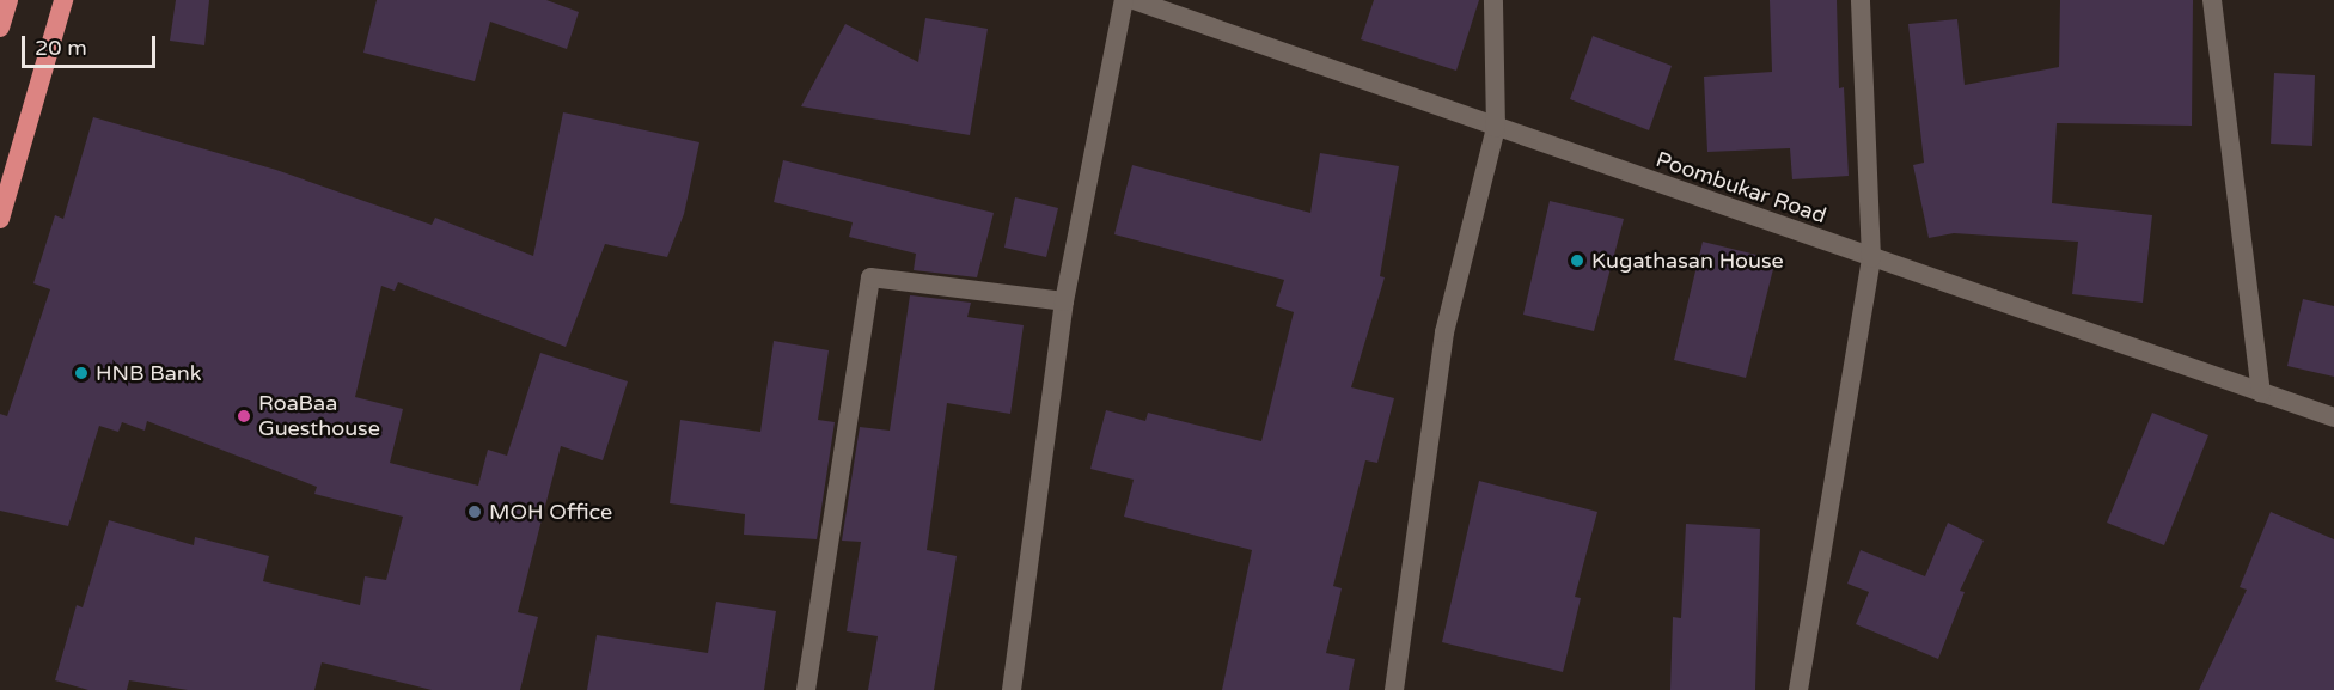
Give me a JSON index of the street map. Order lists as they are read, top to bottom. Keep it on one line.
{"streets":{"street":["Poombukar Road"]},"places":["Kugathasan House","HNB Bank","RoaBaa Guesthouse","MOH Office"],"scale_bar":"20 m"}
